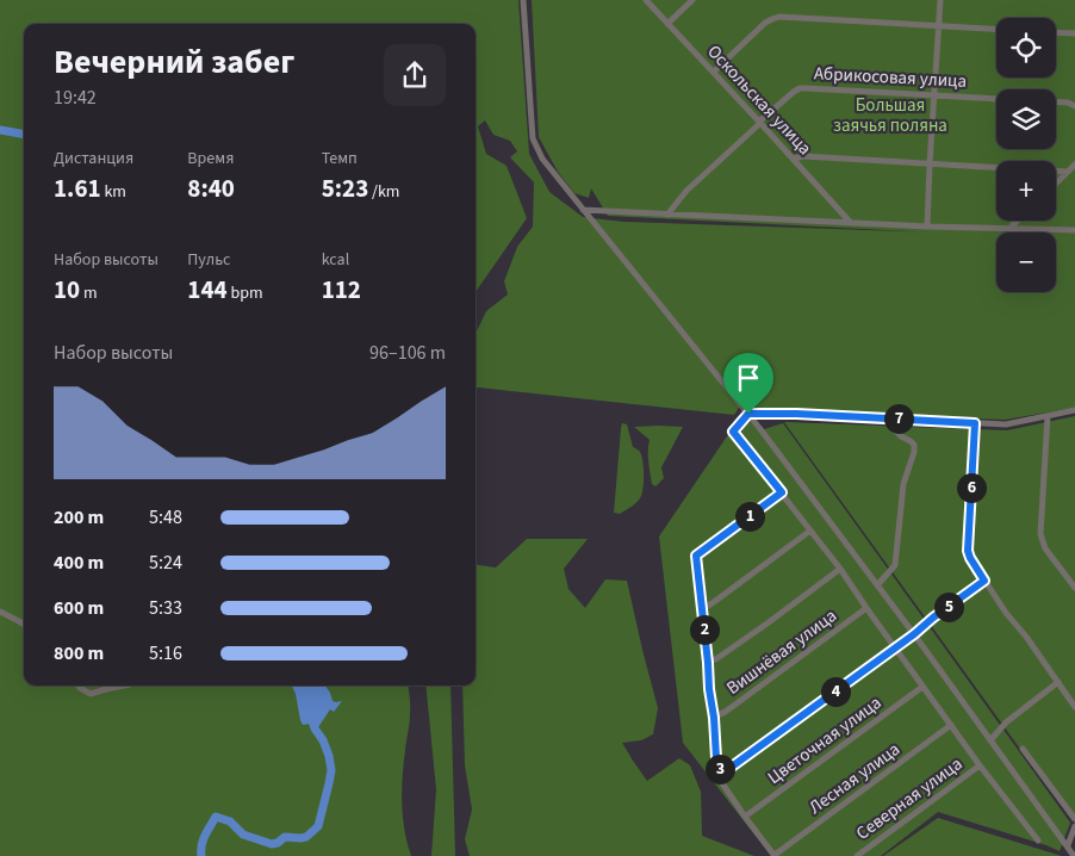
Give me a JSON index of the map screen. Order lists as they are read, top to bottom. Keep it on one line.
{"streets":{"street":["Абрикосовая улица","Оскольская улица","Вишнёвая улица","Цветочная улица","Лесная улица","Северная улица"]},"crossings":[["Абрикосовая улица","Оскольская улица"]],"parks":["Большая заячья поляна"],"page":{"map_buttons":["+","−"],"heading":["Вечерний забег","19:42"],"stats":[["Дистанция","1.61 km"],["Время","8:40"],["Темп","5:23 /km"],["Набор высоты","10 m"],["Пульс","144 bpm"],["kcal","112"]],"chart":["Набор высоты","96–106 m"],"pins":["7","6","1","5","2","4","3"],"list":[{"name":"200 m","note":"5:48"},{"name":"400 m","note":"5:24"},{"name":"600 m","note":"5:33"},{"name":"800 m","note":"5:16"}]}}
